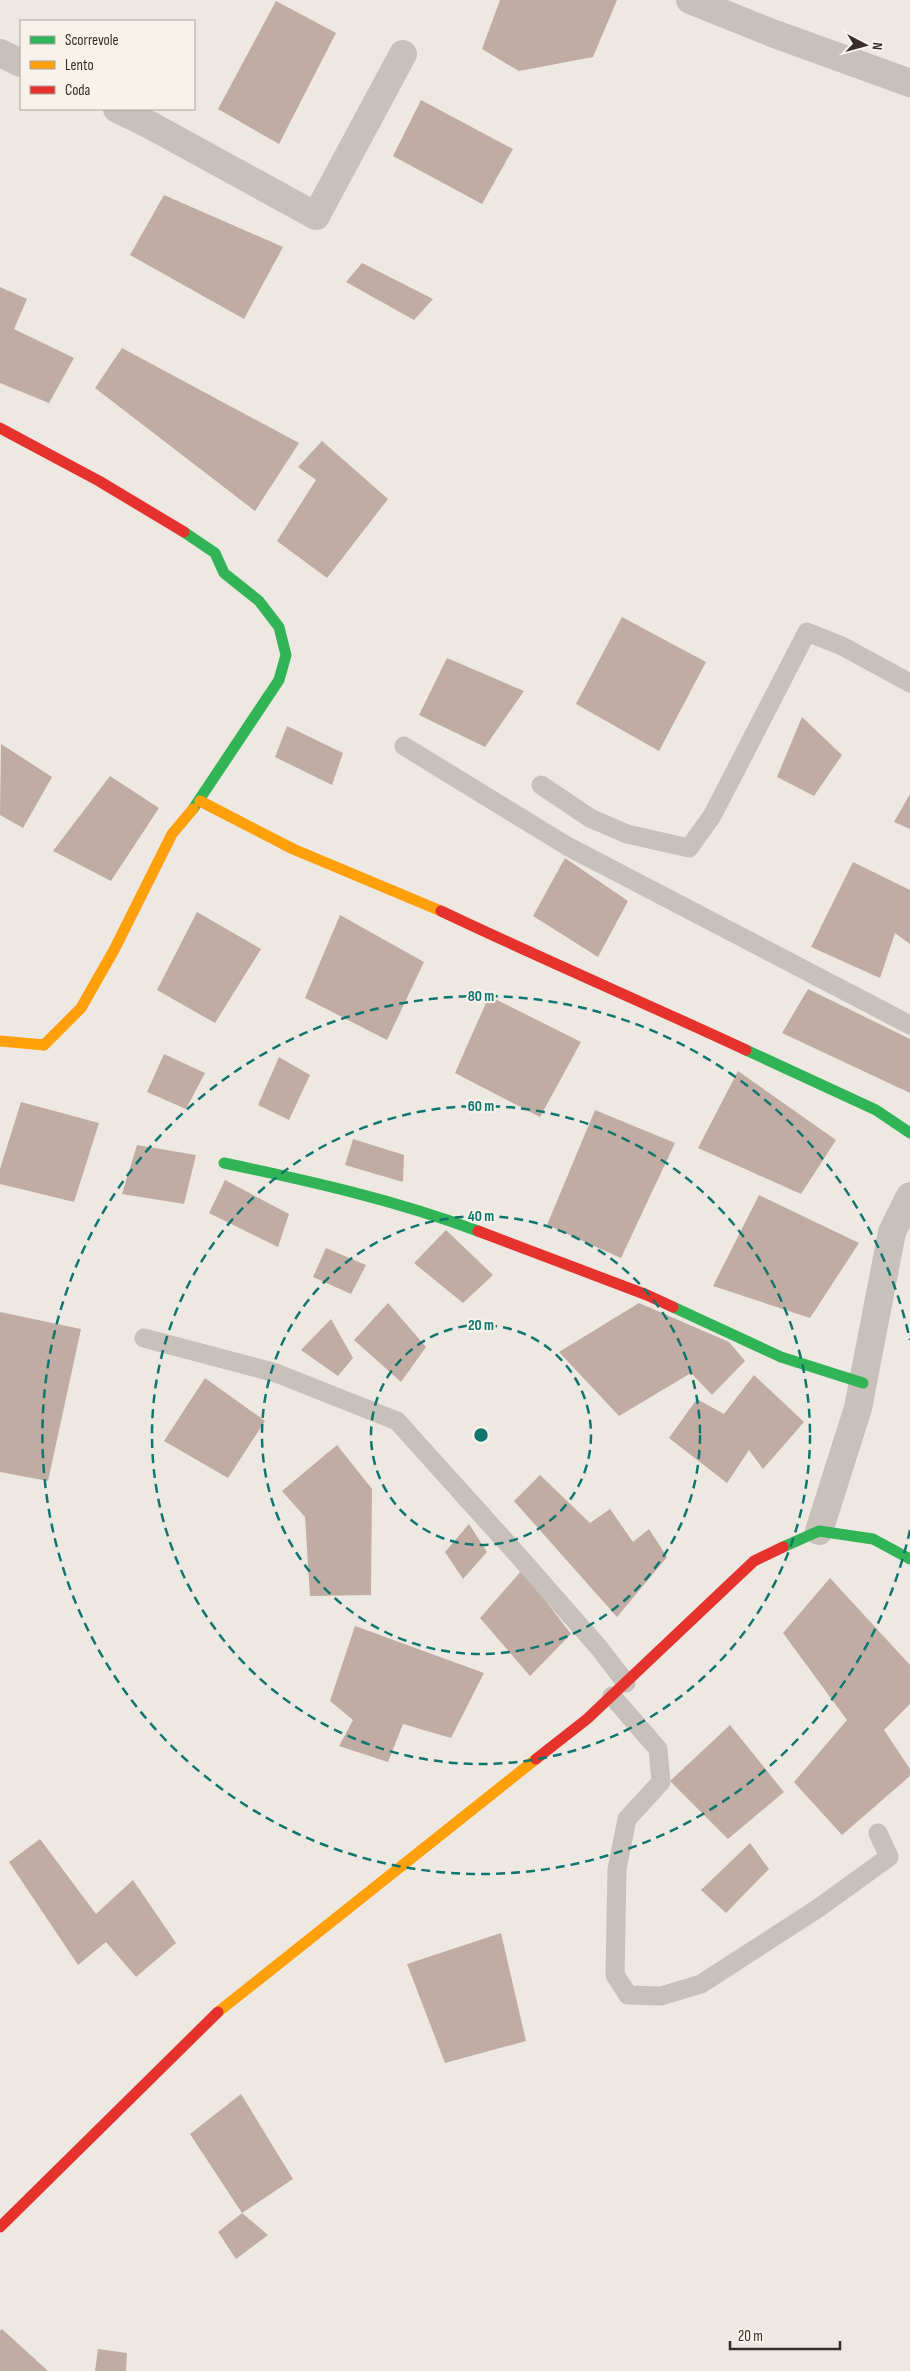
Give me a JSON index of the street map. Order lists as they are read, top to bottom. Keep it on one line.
{"legend":["Scorrevole","Lento","Coda"],"scale_bar":"20 m","north":"right","rings":["80 m","60 m","40 m","20 m"]}
